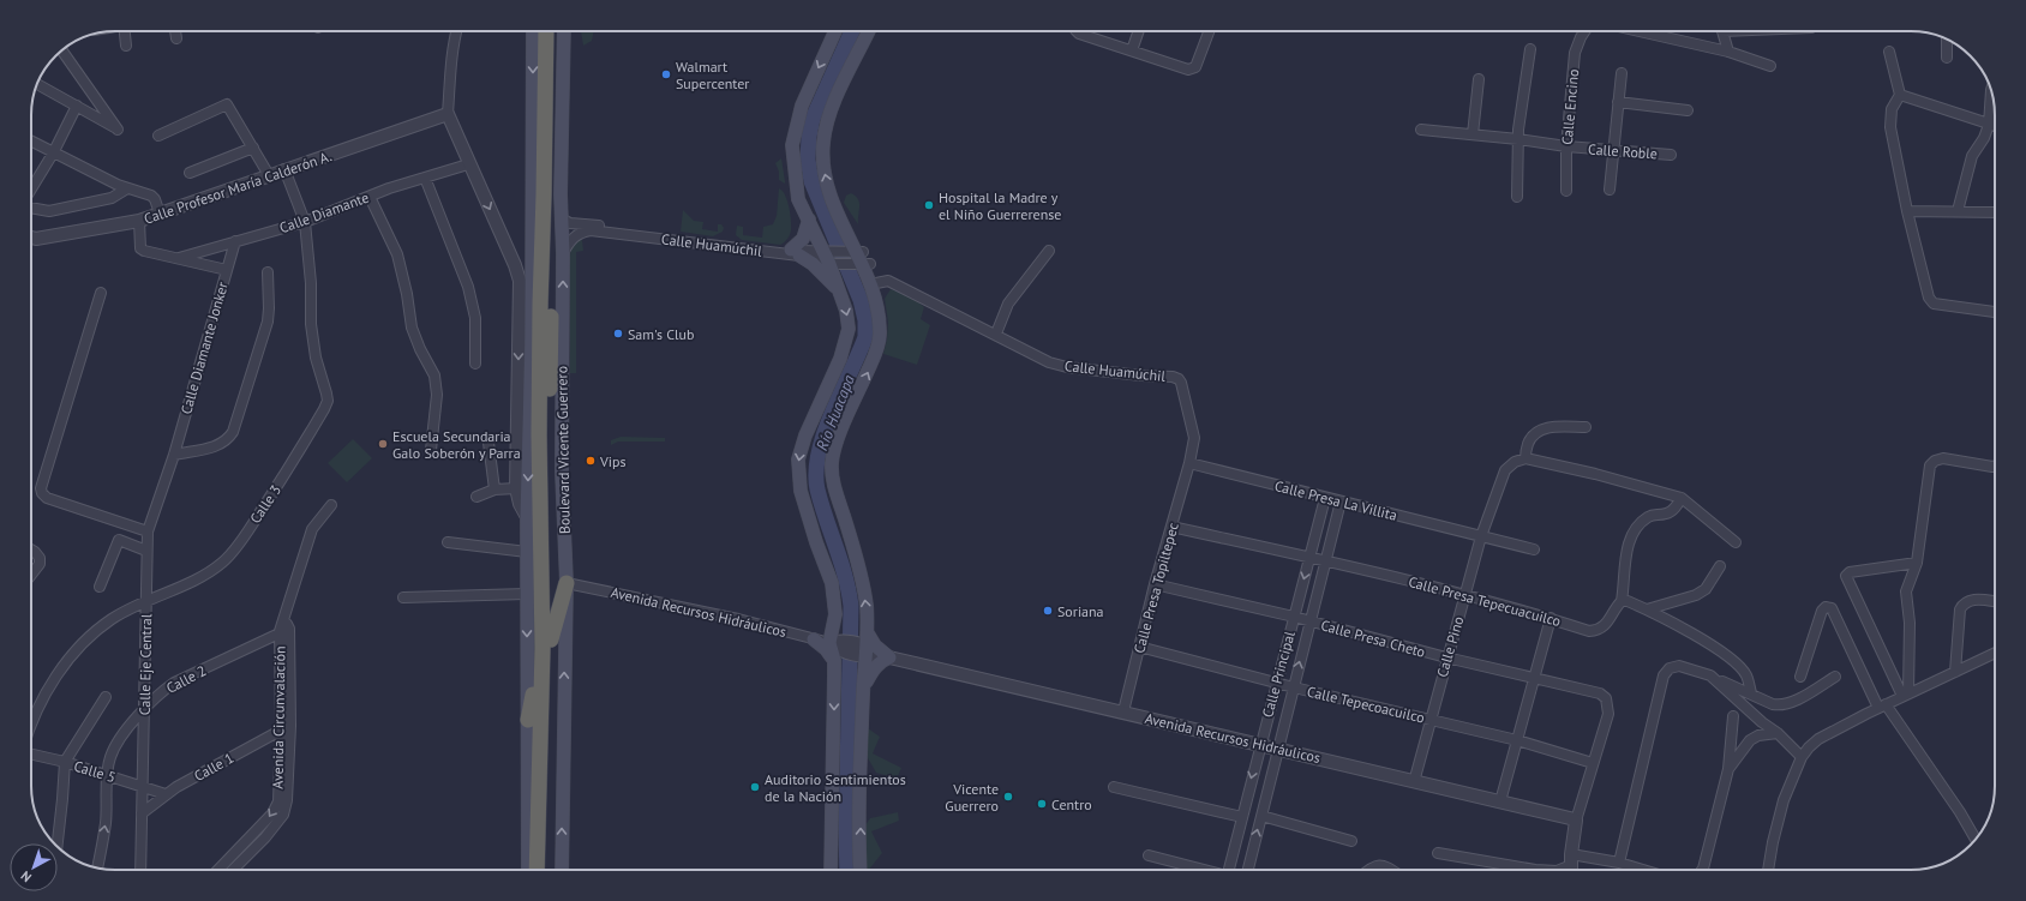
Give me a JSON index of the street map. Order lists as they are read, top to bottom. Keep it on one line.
{"streets":{"highway":["Boulevard Vicente Guerrero"],"street":["Calle Encino","Calle Roble","Calle Profesor María Calderón A.","Calle Diamante","Calle Huamúchil","Calle Diamante Jonker","Calle Presa La Villita","Calle 3","Calle Presa Topiltepec","Calle Presa Tepecuacuilco","Avenida Recursos Hidráulicos","Calle Presa Cheto","Calle Pino","Calle Eje Central","Calle Principal","Calle 2","Calle Tepecoacuilco","Avenida Circunvalación","Calle 1","Calle 5"]},"crossings":[["Calle Encino","Calle Roble"],["Calle Profesor María Calderón A.","Calle 3"],["Calle Diamante","Calle Diamante Jonker"],["Calle Diamante","Calle 3"],["Calle Huamúchil","Boulevard Vicente Guerrero"],["Calle Huamúchil","Calle Presa Topiltepec"],["Calle Diamante Jonker","Calle Eje Central"],["Boulevard Vicente Guerrero","Avenida Recursos Hidráulicos"],["Calle Presa La Villita","Calle Presa Topiltepec"],["Calle Presa La Villita","Calle Pino"],["Calle Presa La Villita","Calle Principal"],["Calle 3","Calle Eje Central"],["Calle Presa Topiltepec","Calle Presa Tepecuacuilco"],["Calle Presa Topiltepec","Avenida Recursos Hidráulicos"],["Calle Presa Topiltepec","Calle Presa Cheto"],["Calle Presa Topiltepec","Calle Tepecoacuilco"],["Calle Presa Tepecuacuilco","Calle Pino"],["Calle Presa Tepecuacuilco","Calle Principal"],["Avenida Recursos Hidráulicos","Calle Pino"],["Avenida Recursos Hidráulicos","Calle Principal"],["Calle Presa Cheto","Calle Pino"],["Calle Presa Cheto","Calle Principal"],["Calle Presa Cheto","Calle Tepecoacuilco"],["Calle Pino","Calle Tepecoacuilco"],["Calle Eje Central","Calle 2"],["Calle Eje Central","Calle 1"],["Calle Eje Central","Calle 5"],["Calle Principal","Calle Tepecoacuilco"],["Calle 2","Avenida Circunvalación"],["Calle 2","Calle 5"],["Avenida Circunvalación","Calle 1"],["Calle 1","Calle 5"]],"water":["Río Huacapa"],"places":["Walmart Supercenter","Hospital la Madre y el Niño Guerrerense","Sam's Club","Escuela Secundaria Galo Soberón y Parra","Vips","Soriana","Auditorio Sentimientos de la Nación","Vicente Guerrero","Centro"],"north":"bottom left"}
